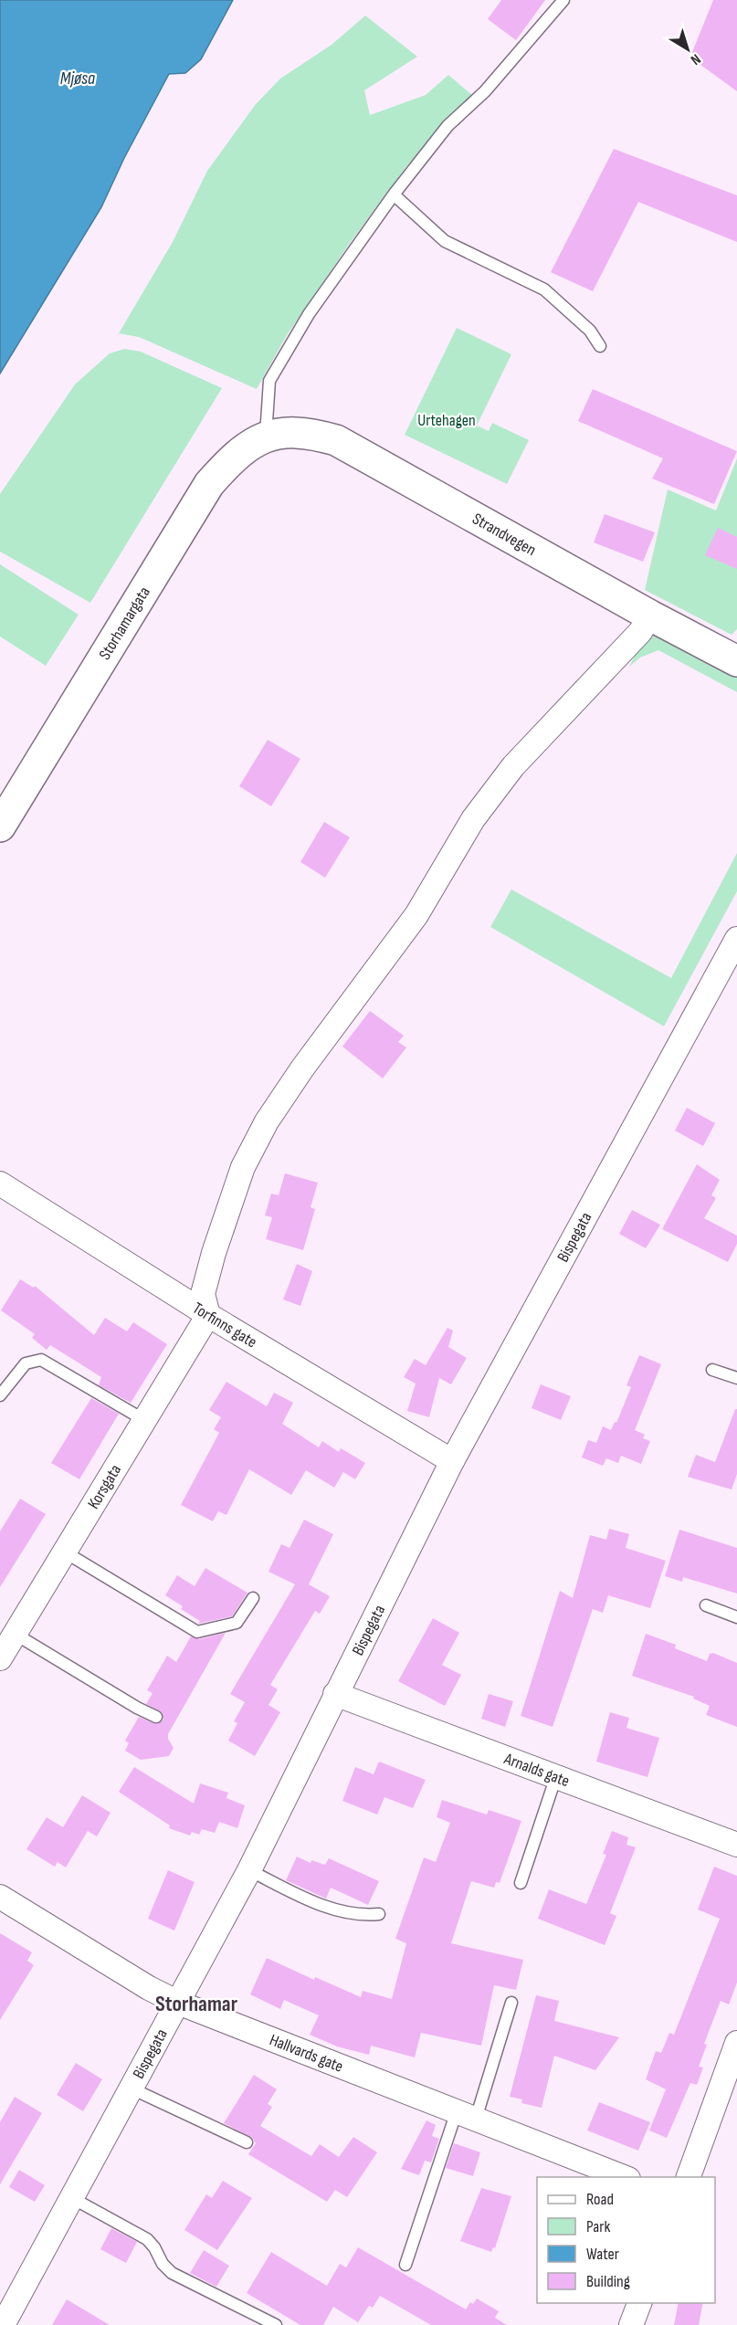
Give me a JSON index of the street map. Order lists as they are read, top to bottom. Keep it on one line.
{"streets":{"main road":["Strandvegen","Storhamargata"],"street":["Bispegata","Torfinns gate","Korsgata","Arnalds gate","Hallvards gate"]},"crossings":[["Strandvegen","Storhamargata"],["Bispegata","Torfinns gate"],["Bispegata","Arnalds gate"],["Bispegata","Hallvards gate"],["Torfinns gate","Korsgata"]],"districts":["Storhamar"],"water":["Mjøsa"],"parks":["Urtehagen"],"legend":["Road","Park","Water","Building"],"north":"bottom right"}
